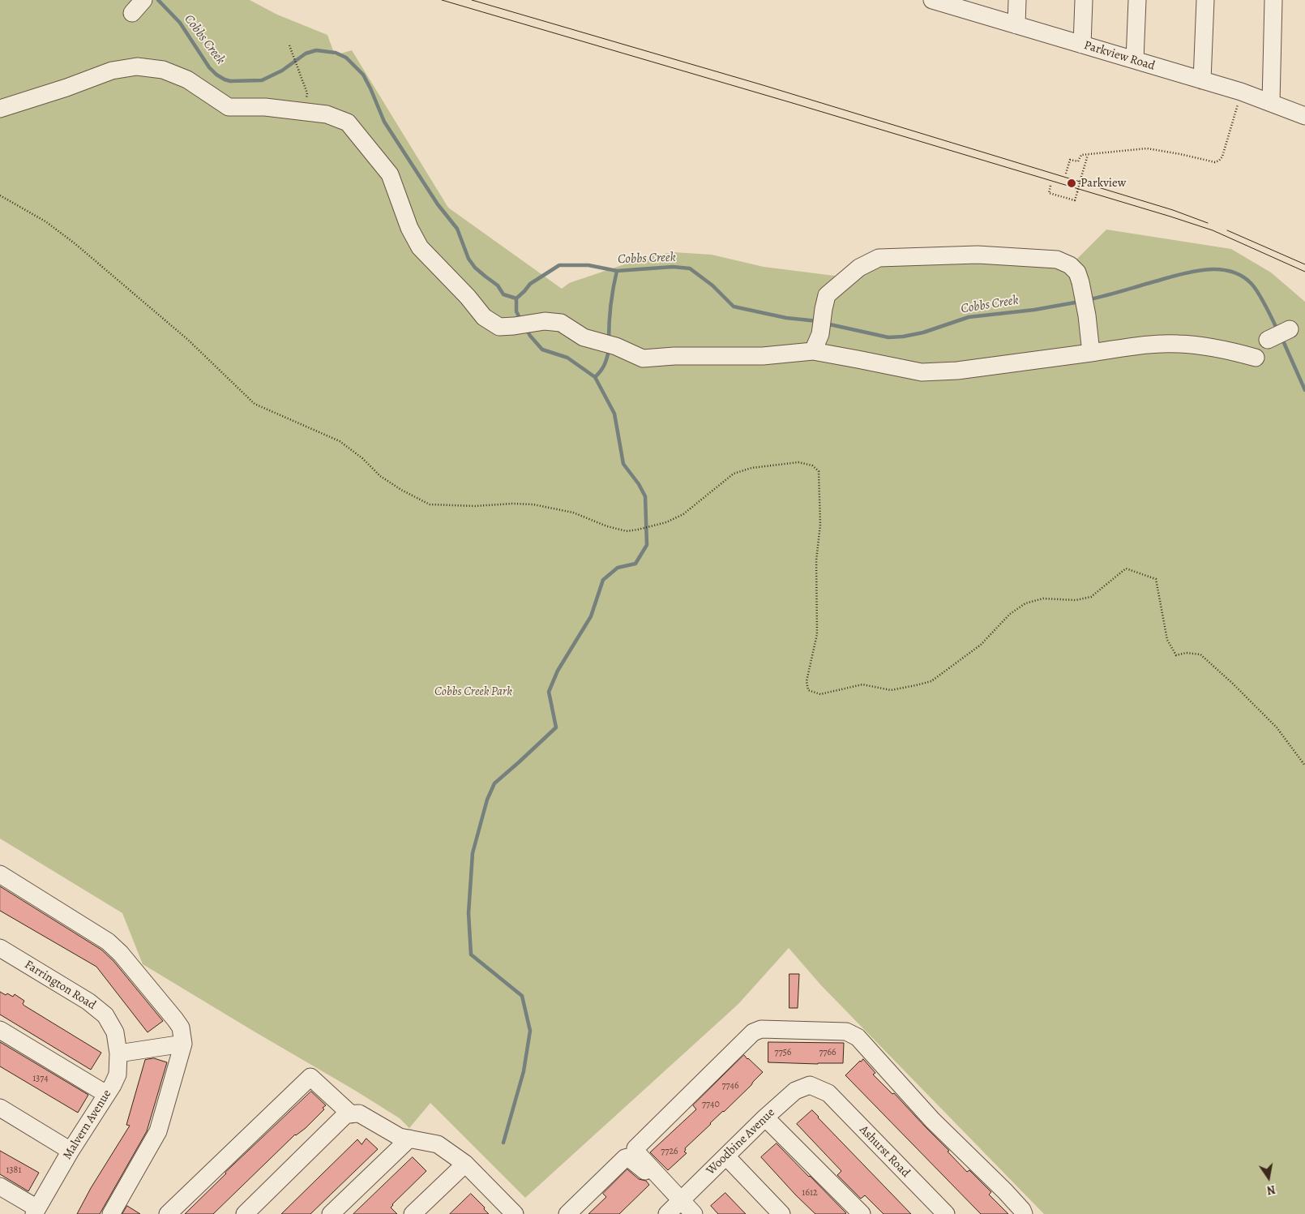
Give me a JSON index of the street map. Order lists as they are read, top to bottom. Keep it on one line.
{"streets":{"street":["Parkview Road","Farrington Road","Malvern Avenue","Woodbine Avenue","Ashurst Road"]},"crossings":[["Farrington Road","Malvern Avenue"],["Woodbine Avenue","Ashurst Road"]],"water":["Cobbs Creek"],"parks":["Cobbs Creek Park"],"places":["Parkview"],"house_numbers":["7756","7766","1374","7746","7740","7726","1381","1612"],"north":"bottom"}
